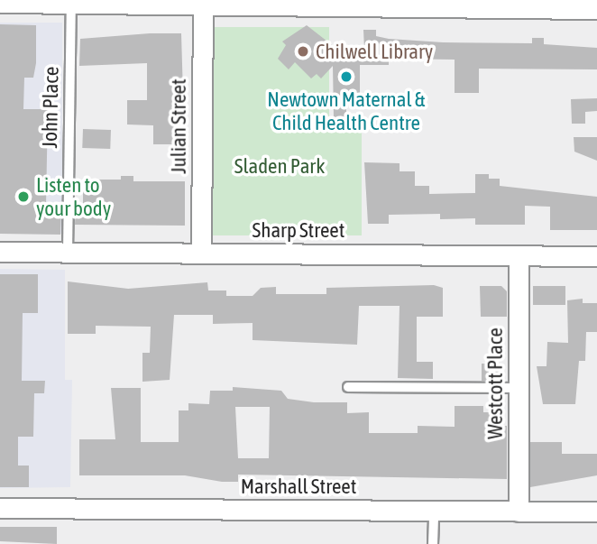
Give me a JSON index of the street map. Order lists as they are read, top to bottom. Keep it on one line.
{"streets":{"street":["Julian Street","Sharp Street","Westcott Place","Marshall Street"],"lane":["John Place"]},"crossings":[["John Place","Sharp Street"],["Julian Street","Sharp Street"],["Sharp Street","Westcott Place"],["Westcott Place","Marshall Street"]],"parks":["Sladen Park"],"places":["Chilwell Library","Newtown Maternal & Child Health Centre","Listen to your body"]}
